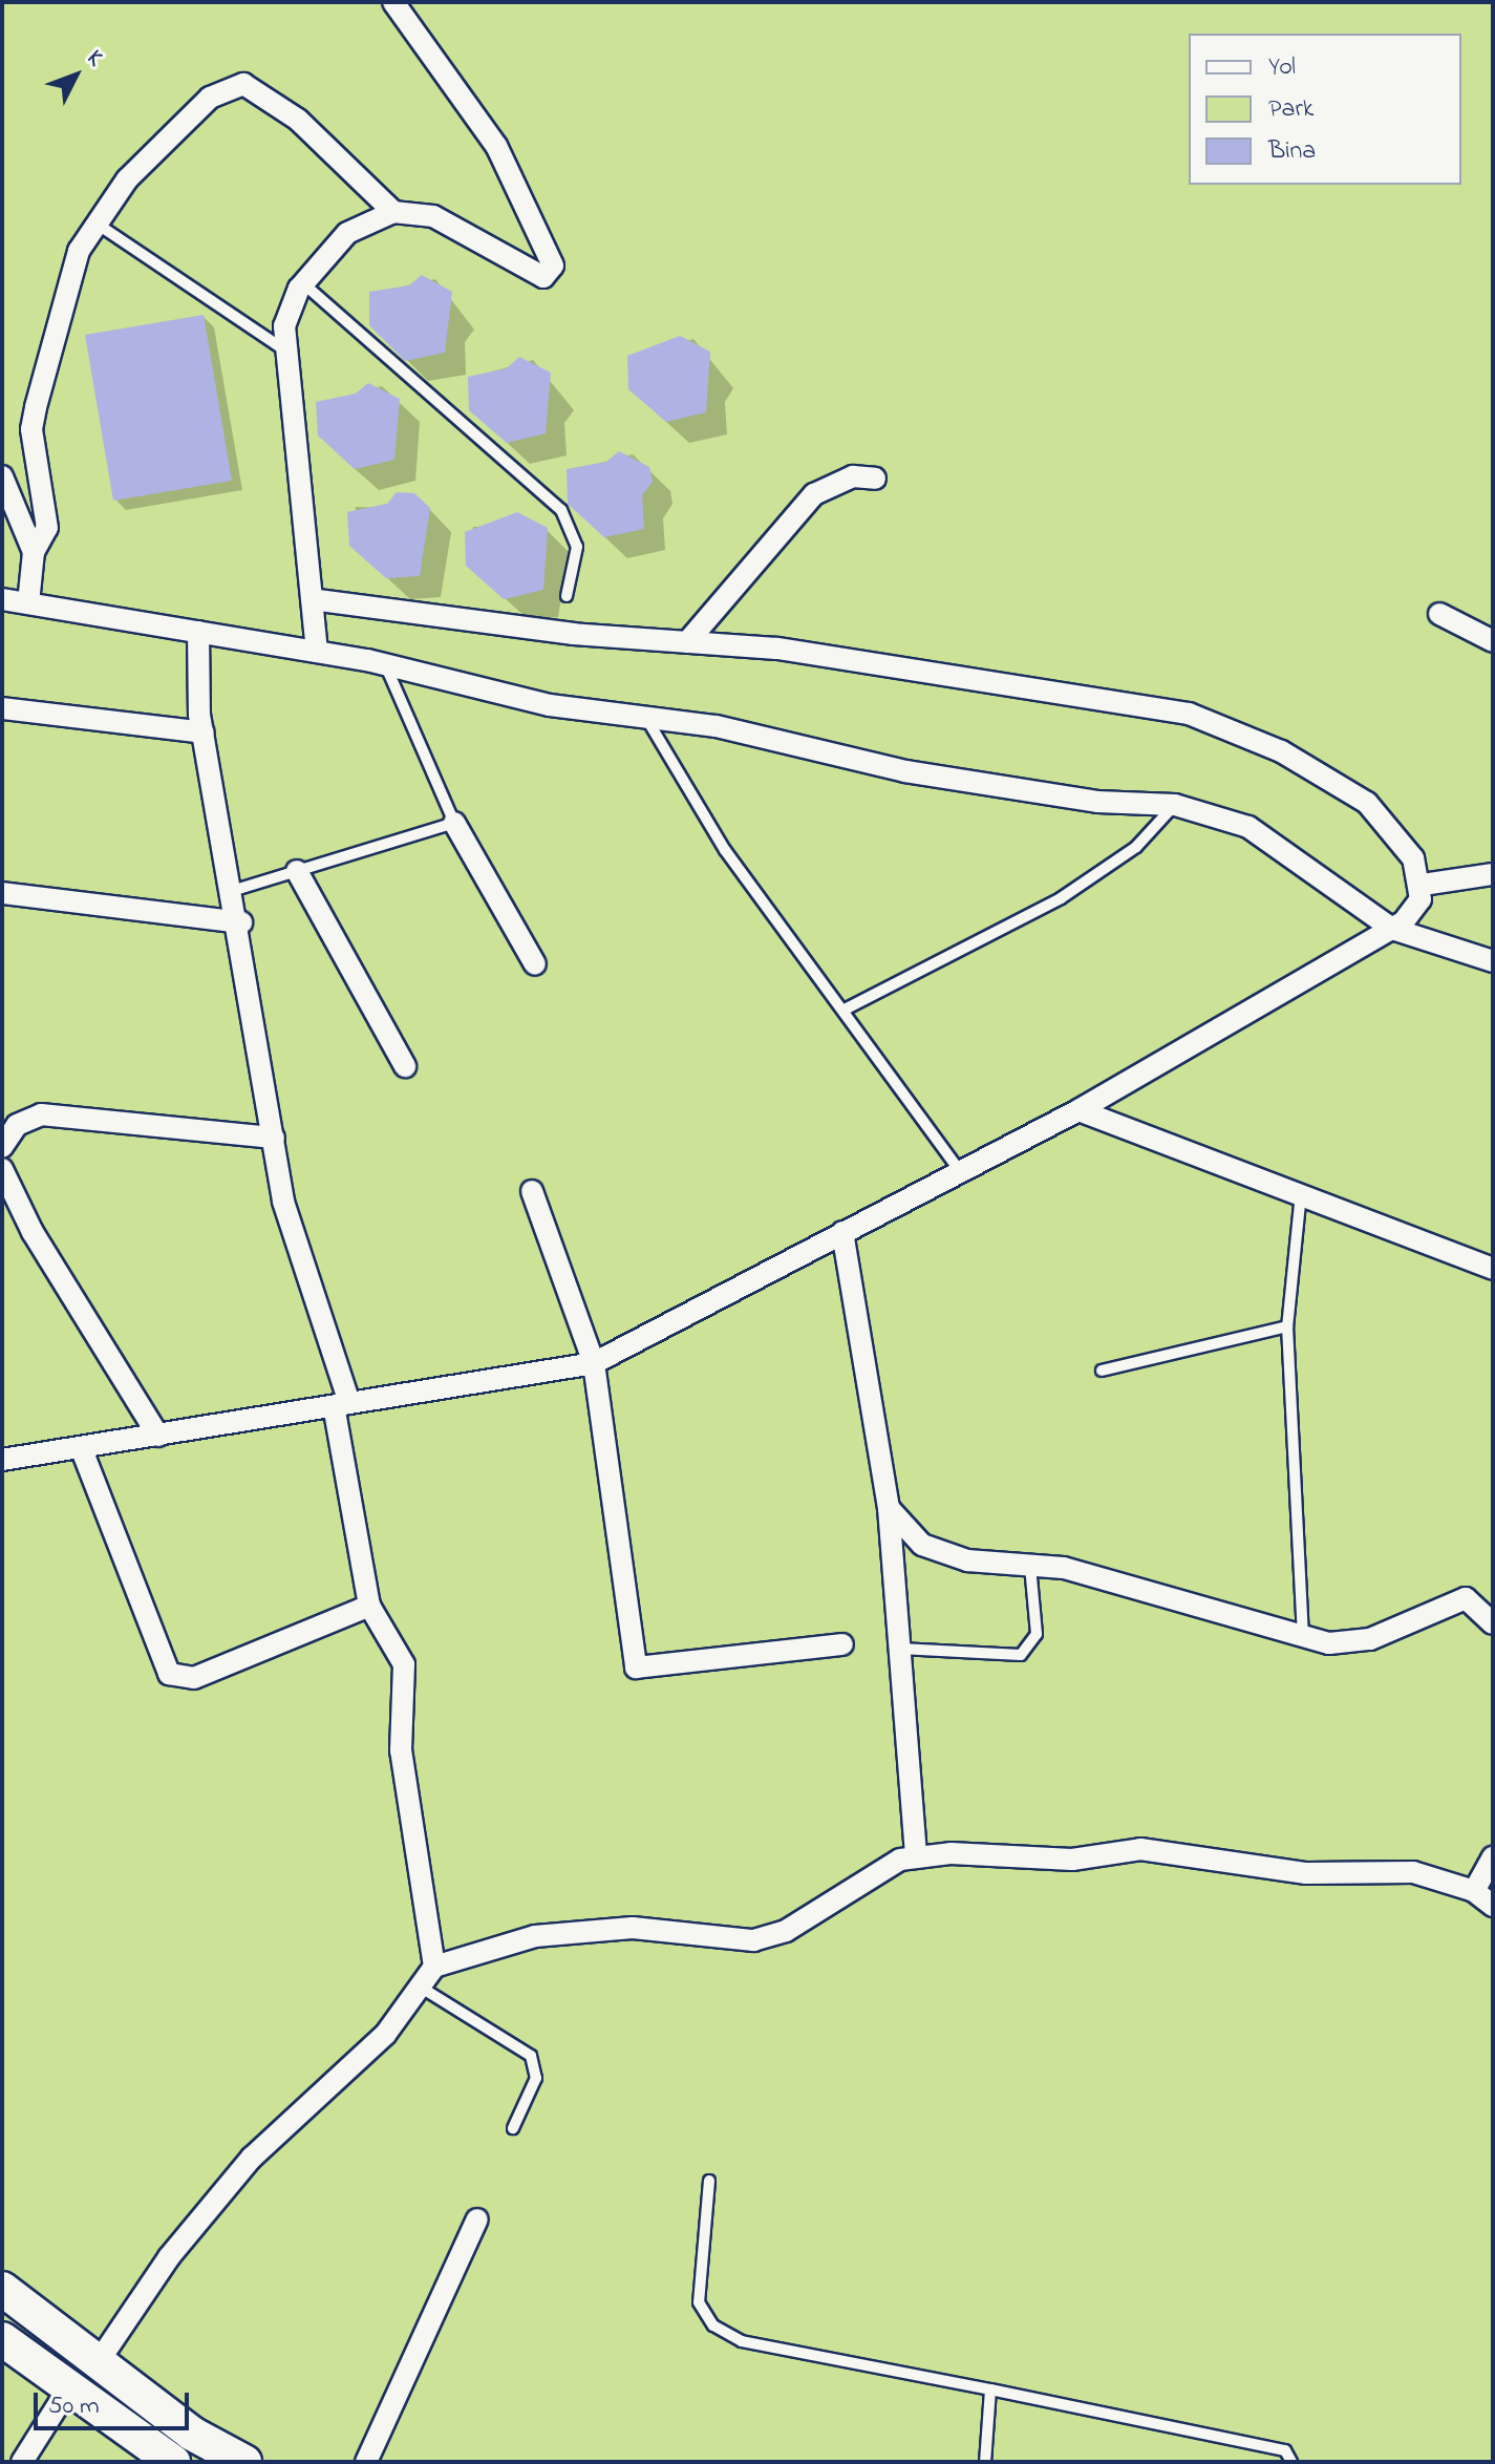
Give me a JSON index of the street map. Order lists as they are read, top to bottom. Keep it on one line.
{"legend":["Yol","Park","Bina"],"scale_bar":"50 m","north":"top right"}
